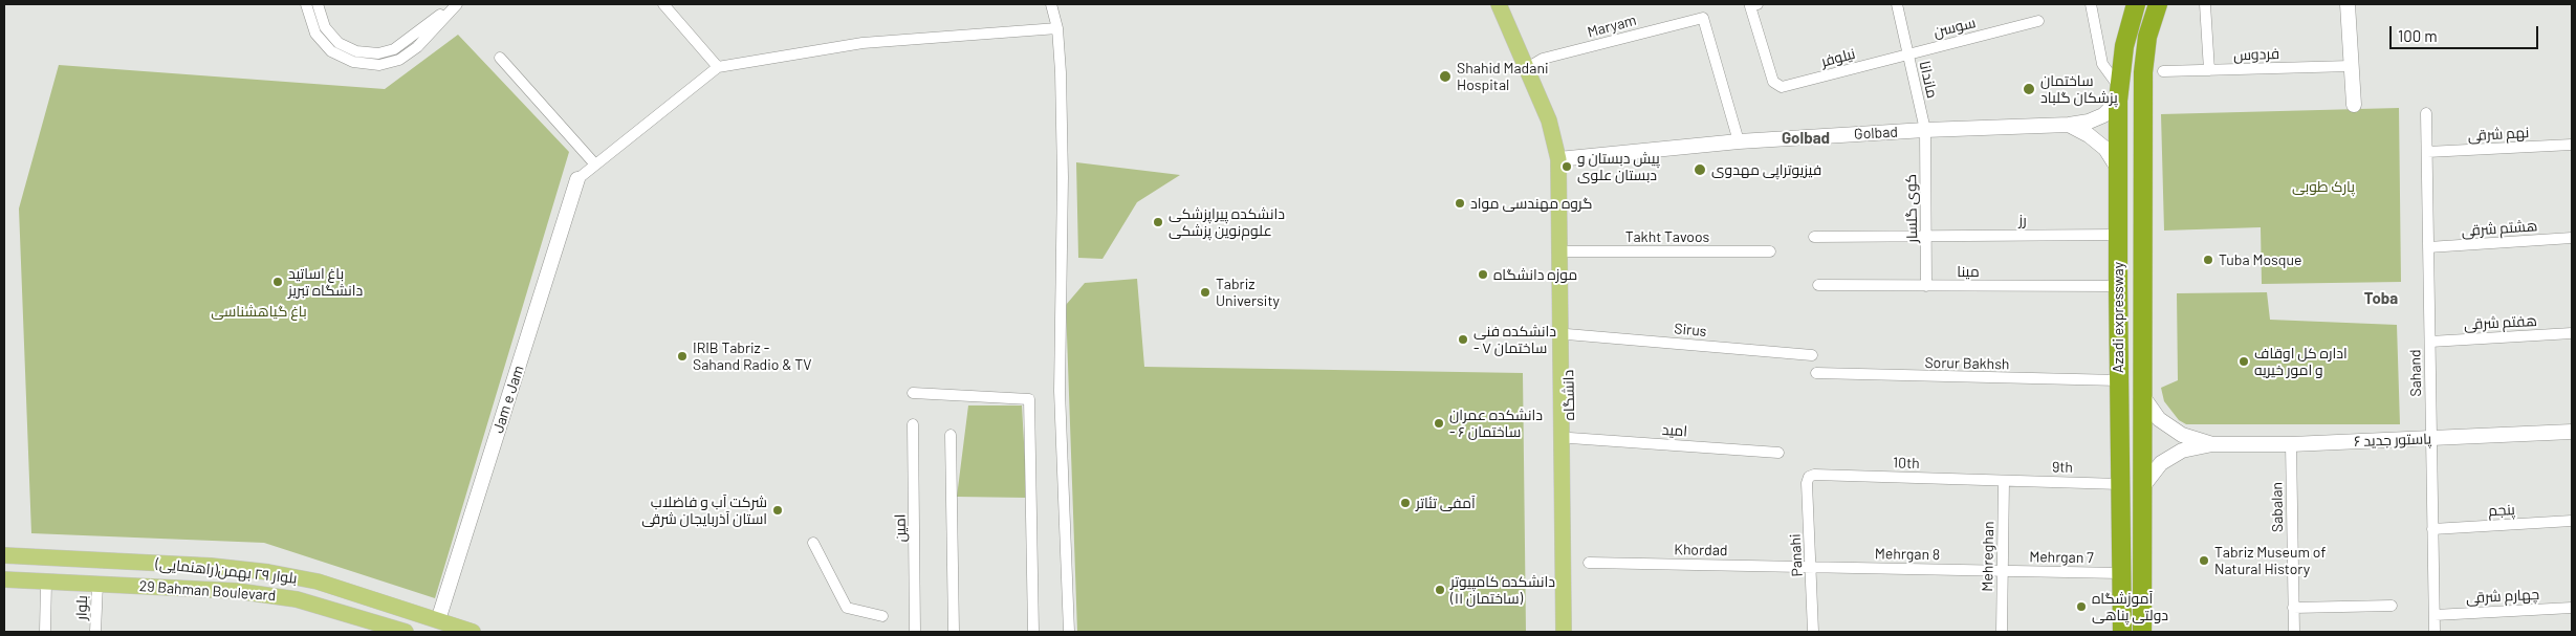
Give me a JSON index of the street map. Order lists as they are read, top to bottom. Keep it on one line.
{"streets":{"highway":["Azadi expressway"],"main road":["Golbad","دانشگاه","Jam e Jam","پاستور جدید ۶","بلوار ٢٩ بهمن(راهنمایی)","29 Bahman Boulevard"],"street":["Maryam","سوسن","فردوس","نیلوفر","ماندانا","نهم شرقی","کوی گلسار","رز","هشتم شرقی","Takht Tavoos","مینا","هفتم شرقی","Sirus","Sorur Bakhsh","Sahand","امید","10th","9th","Sabalan","پنجم","امین","Khordad","Mehrgan 8","Panahi","Mehreghan","Mehrgan 7","چهارم شرقی","بلوار"]},"crossings":[["Maryam","Golbad"],["Maryam","دانشگاه"],["سوسن","نیلوفر"],["سوسن","ماندانا"],["نیلوفر","ماندانا"],["ماندانا","Golbad"],["ماندانا","کوی گلسار"],["Golbad","کوی گلسار"],["Golbad","Azadi expressway"],["Golbad","دانشگاه"],["نهم شرقی","Sahand"],["کوی گلسار","رز"],["کوی گلسار","مینا"],["رز","Azadi expressway"],["هشتم شرقی","Sahand"],["Takht Tavoos","دانشگاه"],["مینا","Azadi expressway"],["Azadi expressway","Sorur Bakhsh"],["Azadi expressway","پاستور جدید ۶"],["Azadi expressway","9th"],["Azadi expressway","Mehrgan 7"],["هفتم شرقی","Sahand"],["Sirus","دانشگاه"],["Sahand","پاستور جدید ۶"],["Sahand","پنجم"],["Sahand","چهارم شرقی"],["دانشگاه","امید"],["Jam e Jam","بلوار ٢٩ بهمن(راهنمایی)"],["پاستور جدید ۶","Sabalan"],["10th","9th"],["10th","Panahi"],["10th","Mehreghan"],["9th","Mehreghan"],["Khordad","Mehrgan 8"],["Khordad","Panahi"],["Mehrgan 8","Panahi"],["Mehrgan 8","Mehreghan"],["Mehrgan 8","Mehrgan 7"],["Mehreghan","Mehrgan 7"],["29 Bahman Boulevard","بلوار"]],"districts":["Golbad","Toba"],"parks":["پارک طوبی","باغ گیاهشناسی"],"places":["Shahid Madani Hospital","ساختمان پزشکان گلباد","پیش دبستان و دبستان علوی","فیزیوتراپی مهدوی","گروه مهندسی مواد","دانشکده پیراپزشکی علوم‌نوین پزشکی","Tuba Mosque","موزه دانشگاه","باغ اساتید دانشگاه تبریز","Tabriz University","دانشکده فنی - ساختمان ۷","IRIB Tabriz - Sahand Radio & TV","اداره کل اوقاف و امور خیریه","دانشکده عمران - ساختمان ۶","آمفی تئاتر","شرکت آب و فاضلاب استان آذربایجان شرقی","Tabriz Museum of Natural History","دانشکده کامپیوتر (ساختمان ۱۱)","آموزشگاه دولتی پناهی"],"scale_bar":"100 m"}
